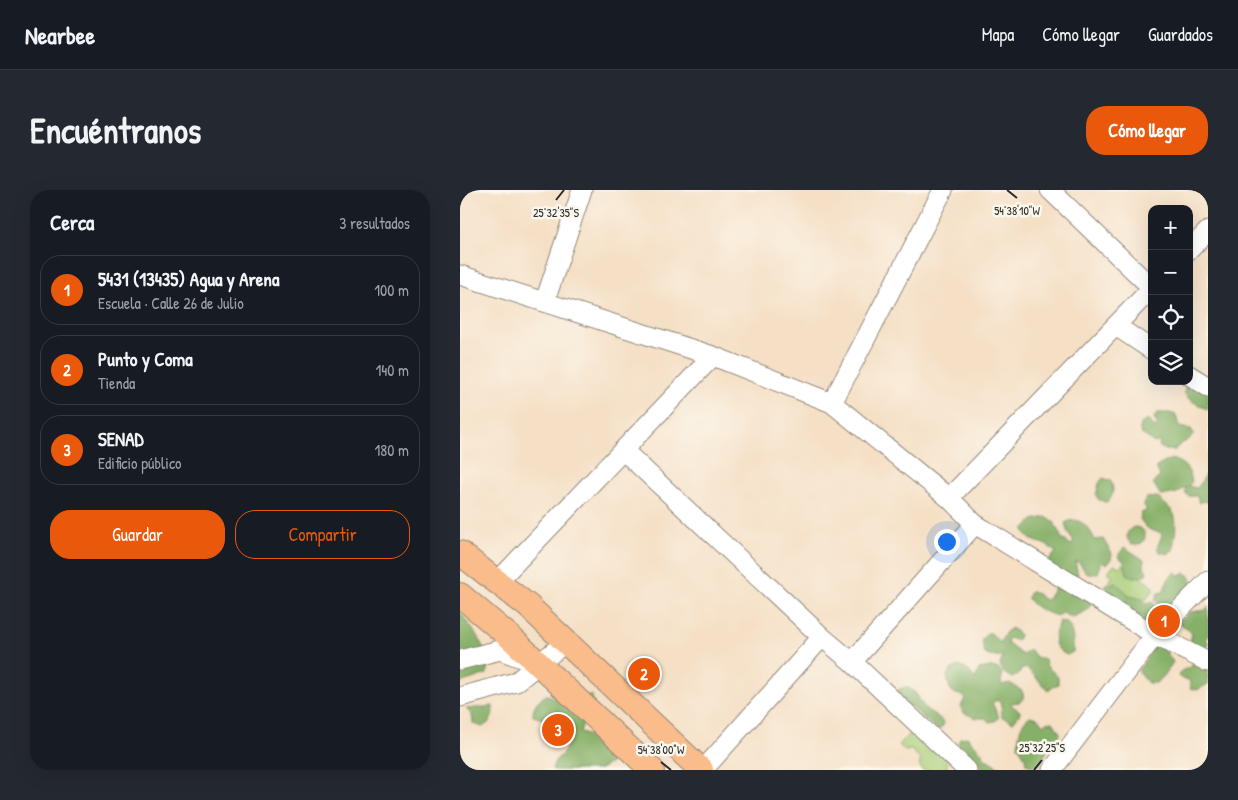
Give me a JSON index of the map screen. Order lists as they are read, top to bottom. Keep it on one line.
{"page":{"header":"Nearbee","nav":["Mapa","Cómo llegar","Guardados"],"buttons":["Cómo llegar",["Guardar","Compartir"]],"title":"Encuéntranos","heading":["Cerca","3 resultados"],"map_buttons":["+","−"],"list":[{"mark":"1","name":"5431 (13435) Agua y Arena","note":"Escuela · Calle 26 de Julio","value":"100 m"},{"mark":"2","name":"Punto y Coma","note":"Tienda","value":"140 m"},{"mark":"3","name":"SENAD","note":"Edificio público","value":"180 m"}],"pins":["1","2","3"]},"coordinates":["54°38'10\"W","25°32'35\"S","25°32'25\"S","54°38'00\"W"]}
